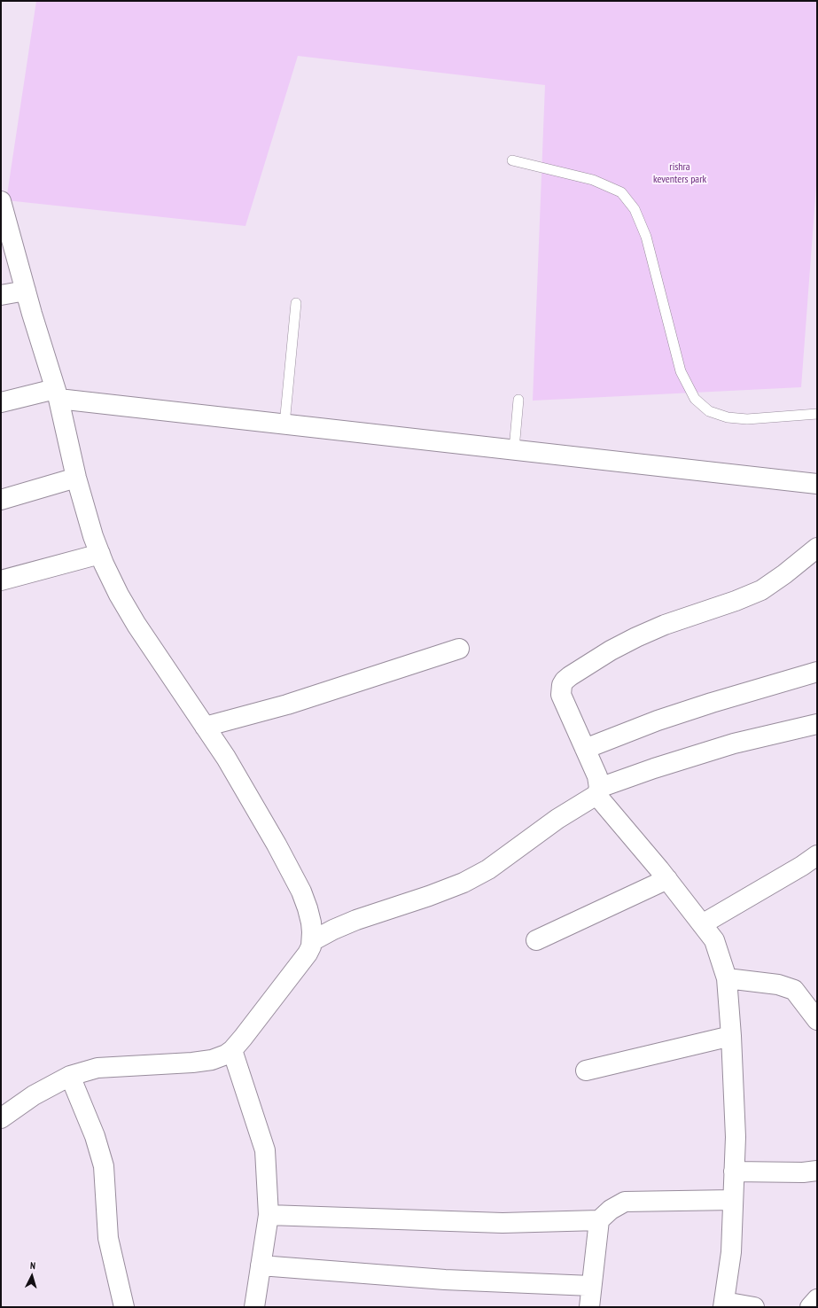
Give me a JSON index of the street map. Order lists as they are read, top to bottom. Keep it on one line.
{"parks":["rishra keventers park"],"north":"top"}
